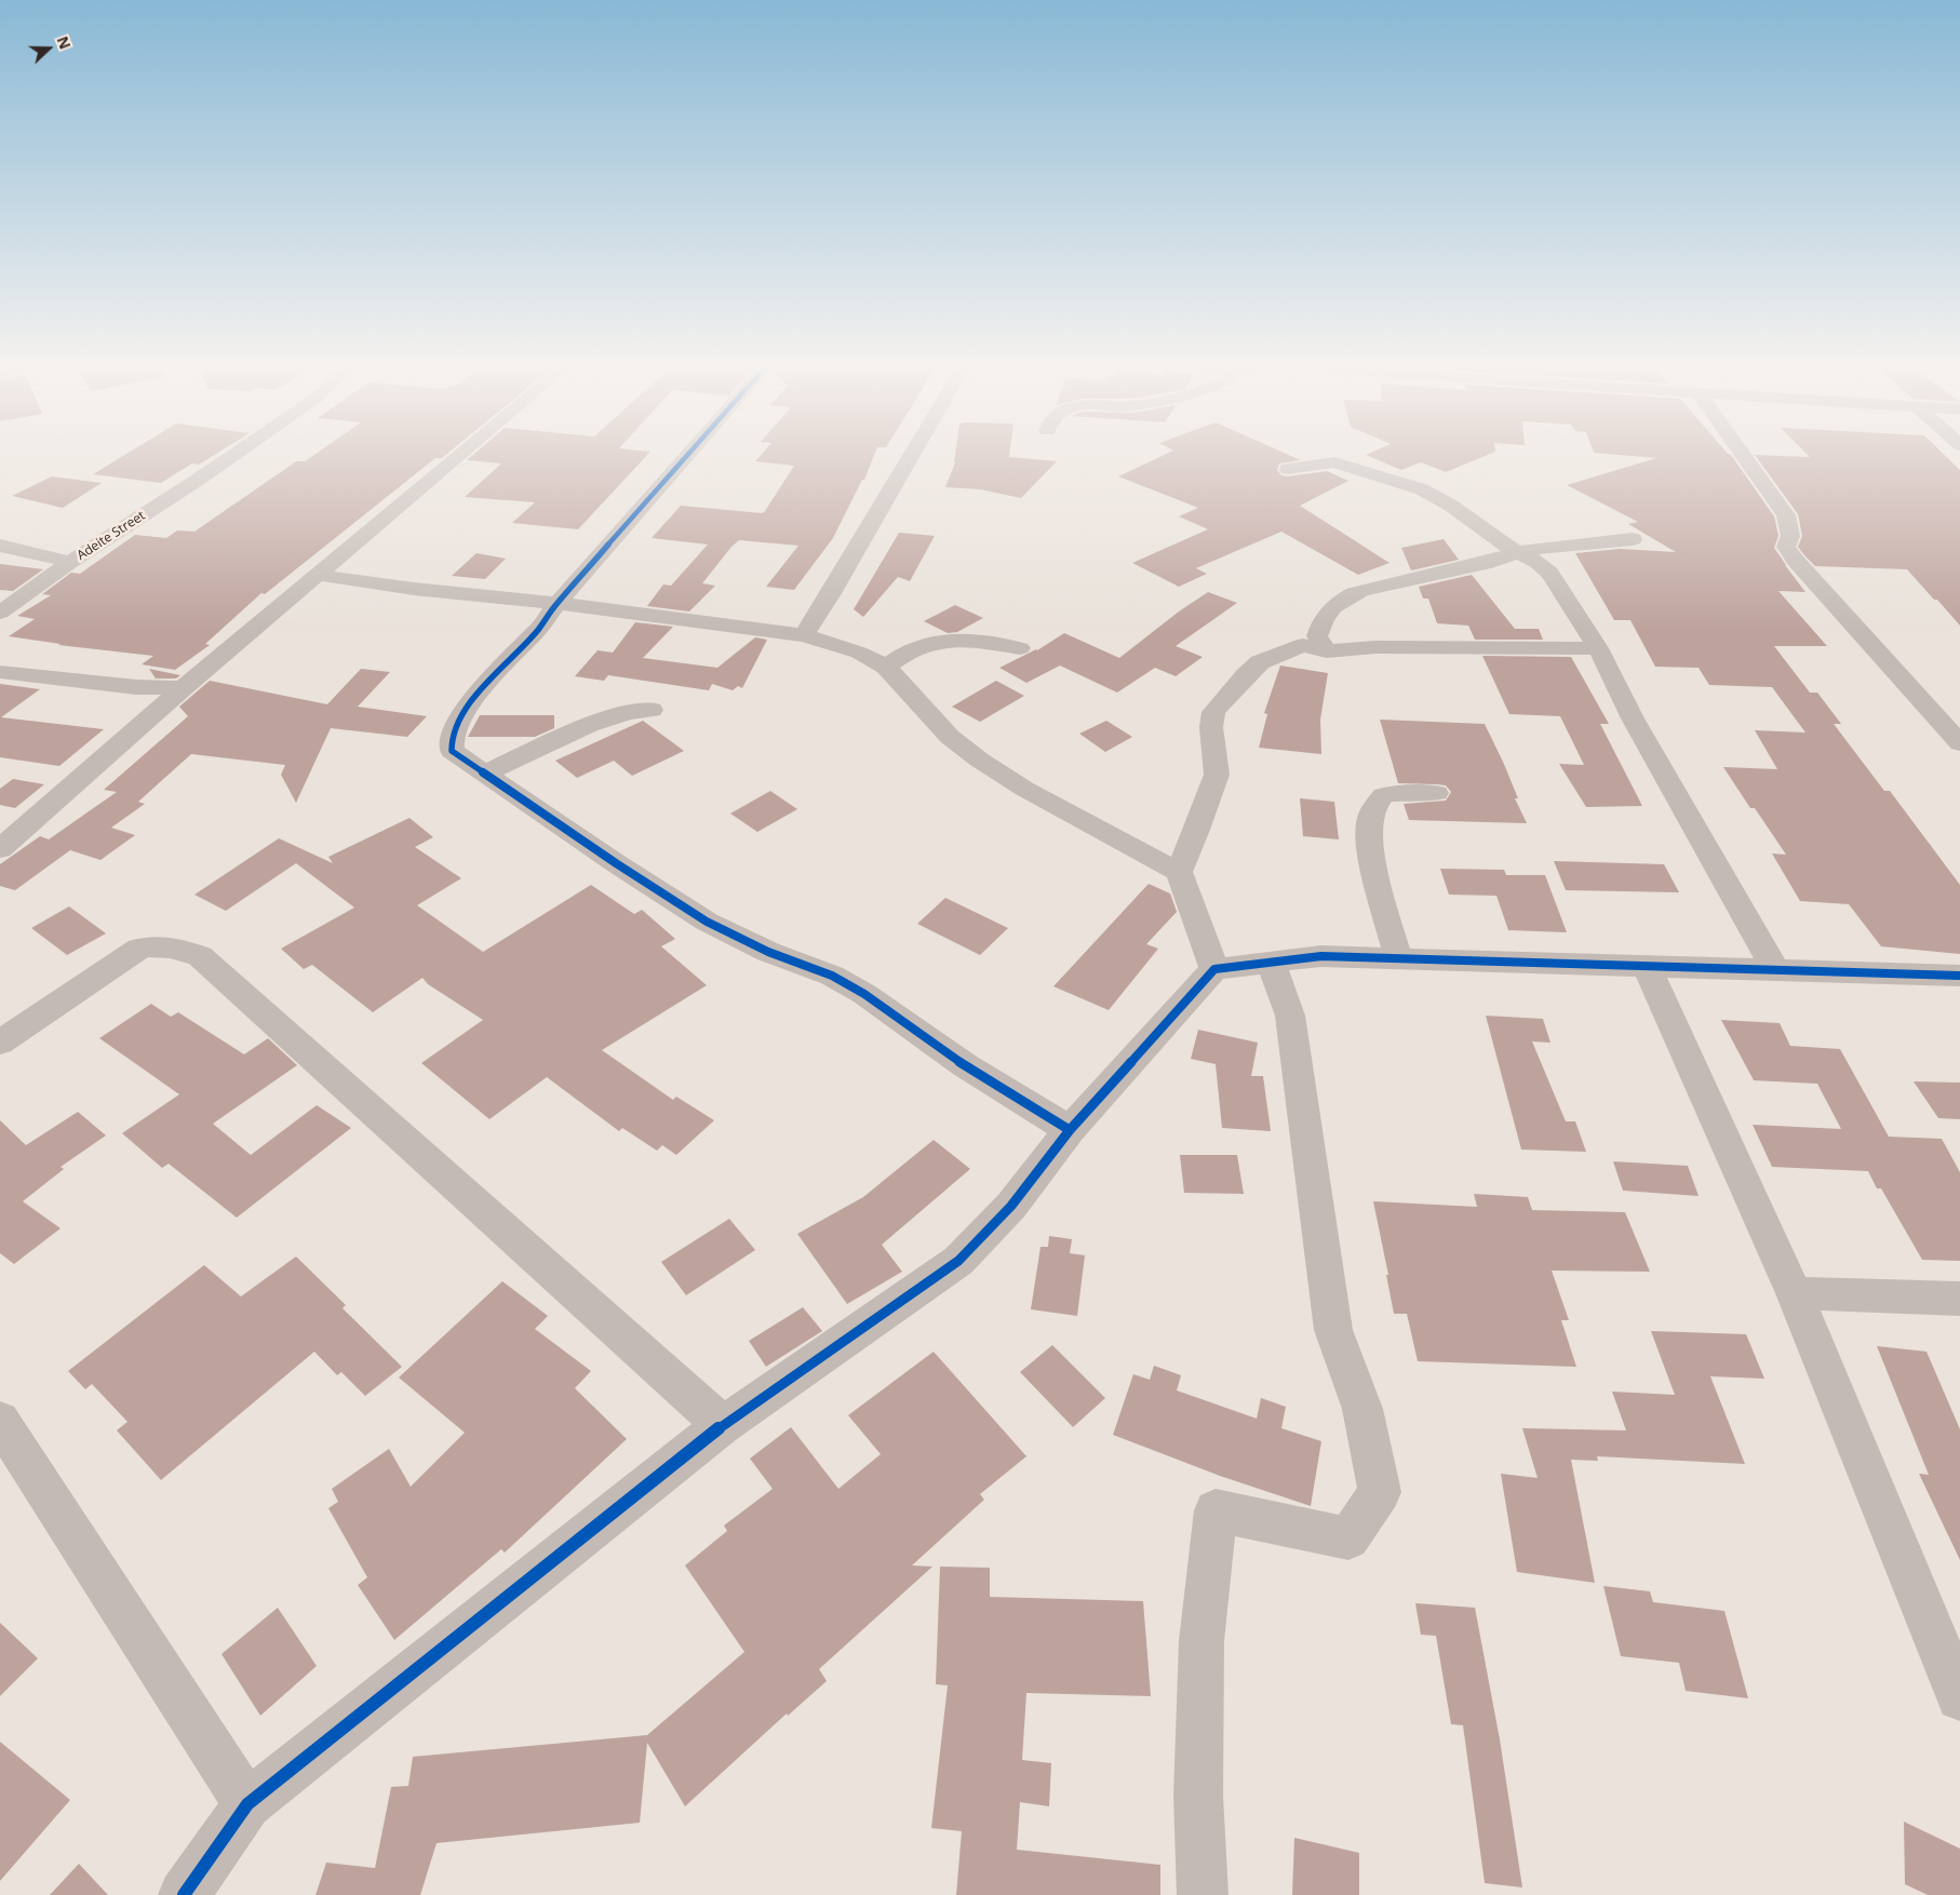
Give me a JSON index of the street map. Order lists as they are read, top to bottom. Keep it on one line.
{"streets":{"street":["Adeite Street"]},"north":"right"}
